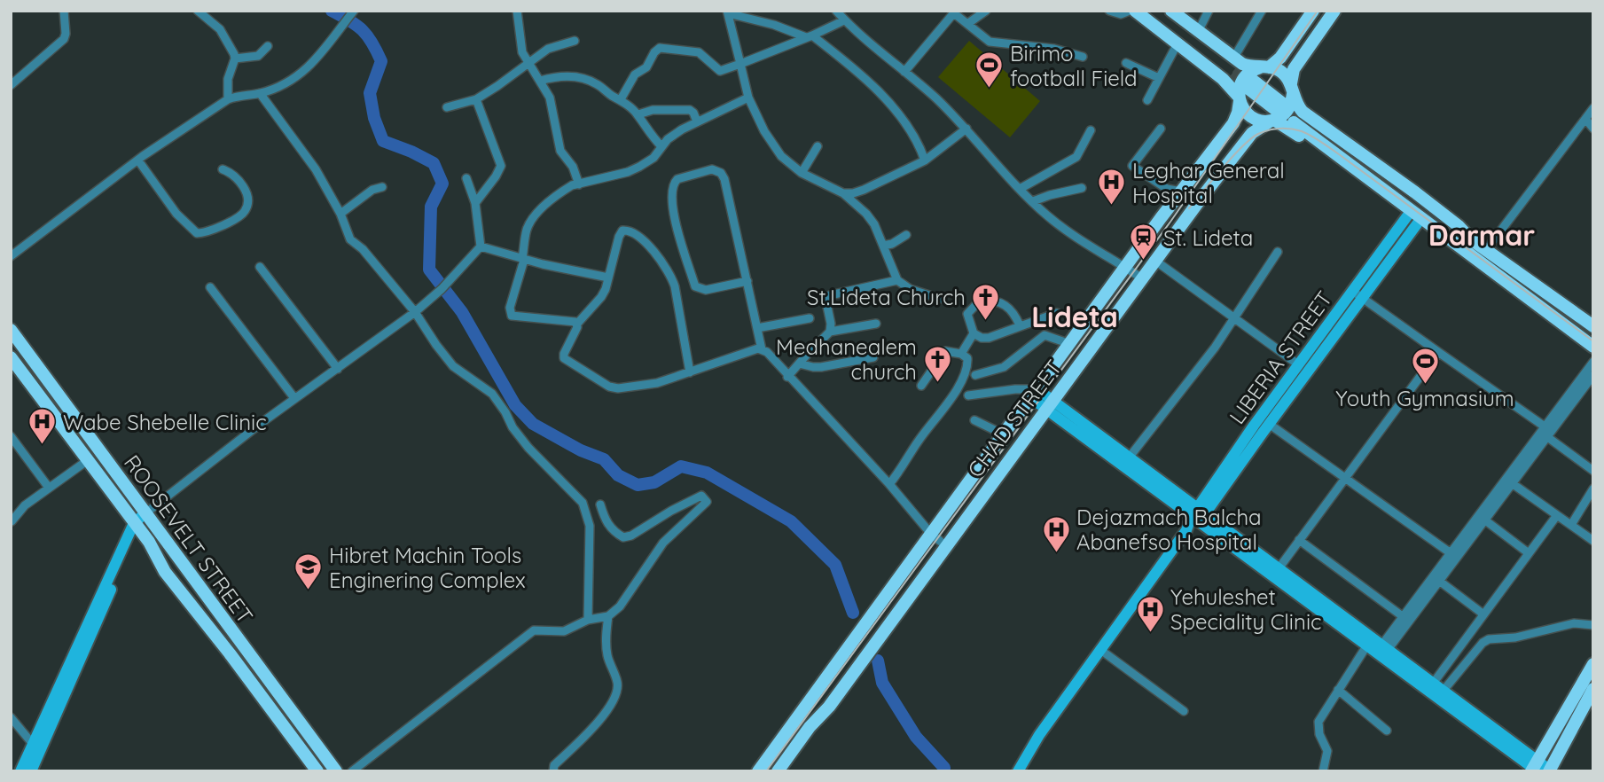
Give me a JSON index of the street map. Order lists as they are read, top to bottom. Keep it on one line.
{"streets":{"main road":["CHAD STREET","ROOSEVELT STREET"],"street":["LIBERIA STREET"]},"districts":["Darmar","Lideta"],"places":{"sports":["Birimo football Field","Youth Gymnasium"],"hospital":["Leghar General Hospital","Wabe Shebelle Clinic","Dejazmach Balcha Abanefso Hospital","Yehuleshet Speciality Clinic"],"station":["St. Lideta"],"church":["St.Lideta Church","Medhanealem church"],"school or university":["Hibret Machin Tools Enginering Complex"]}}
